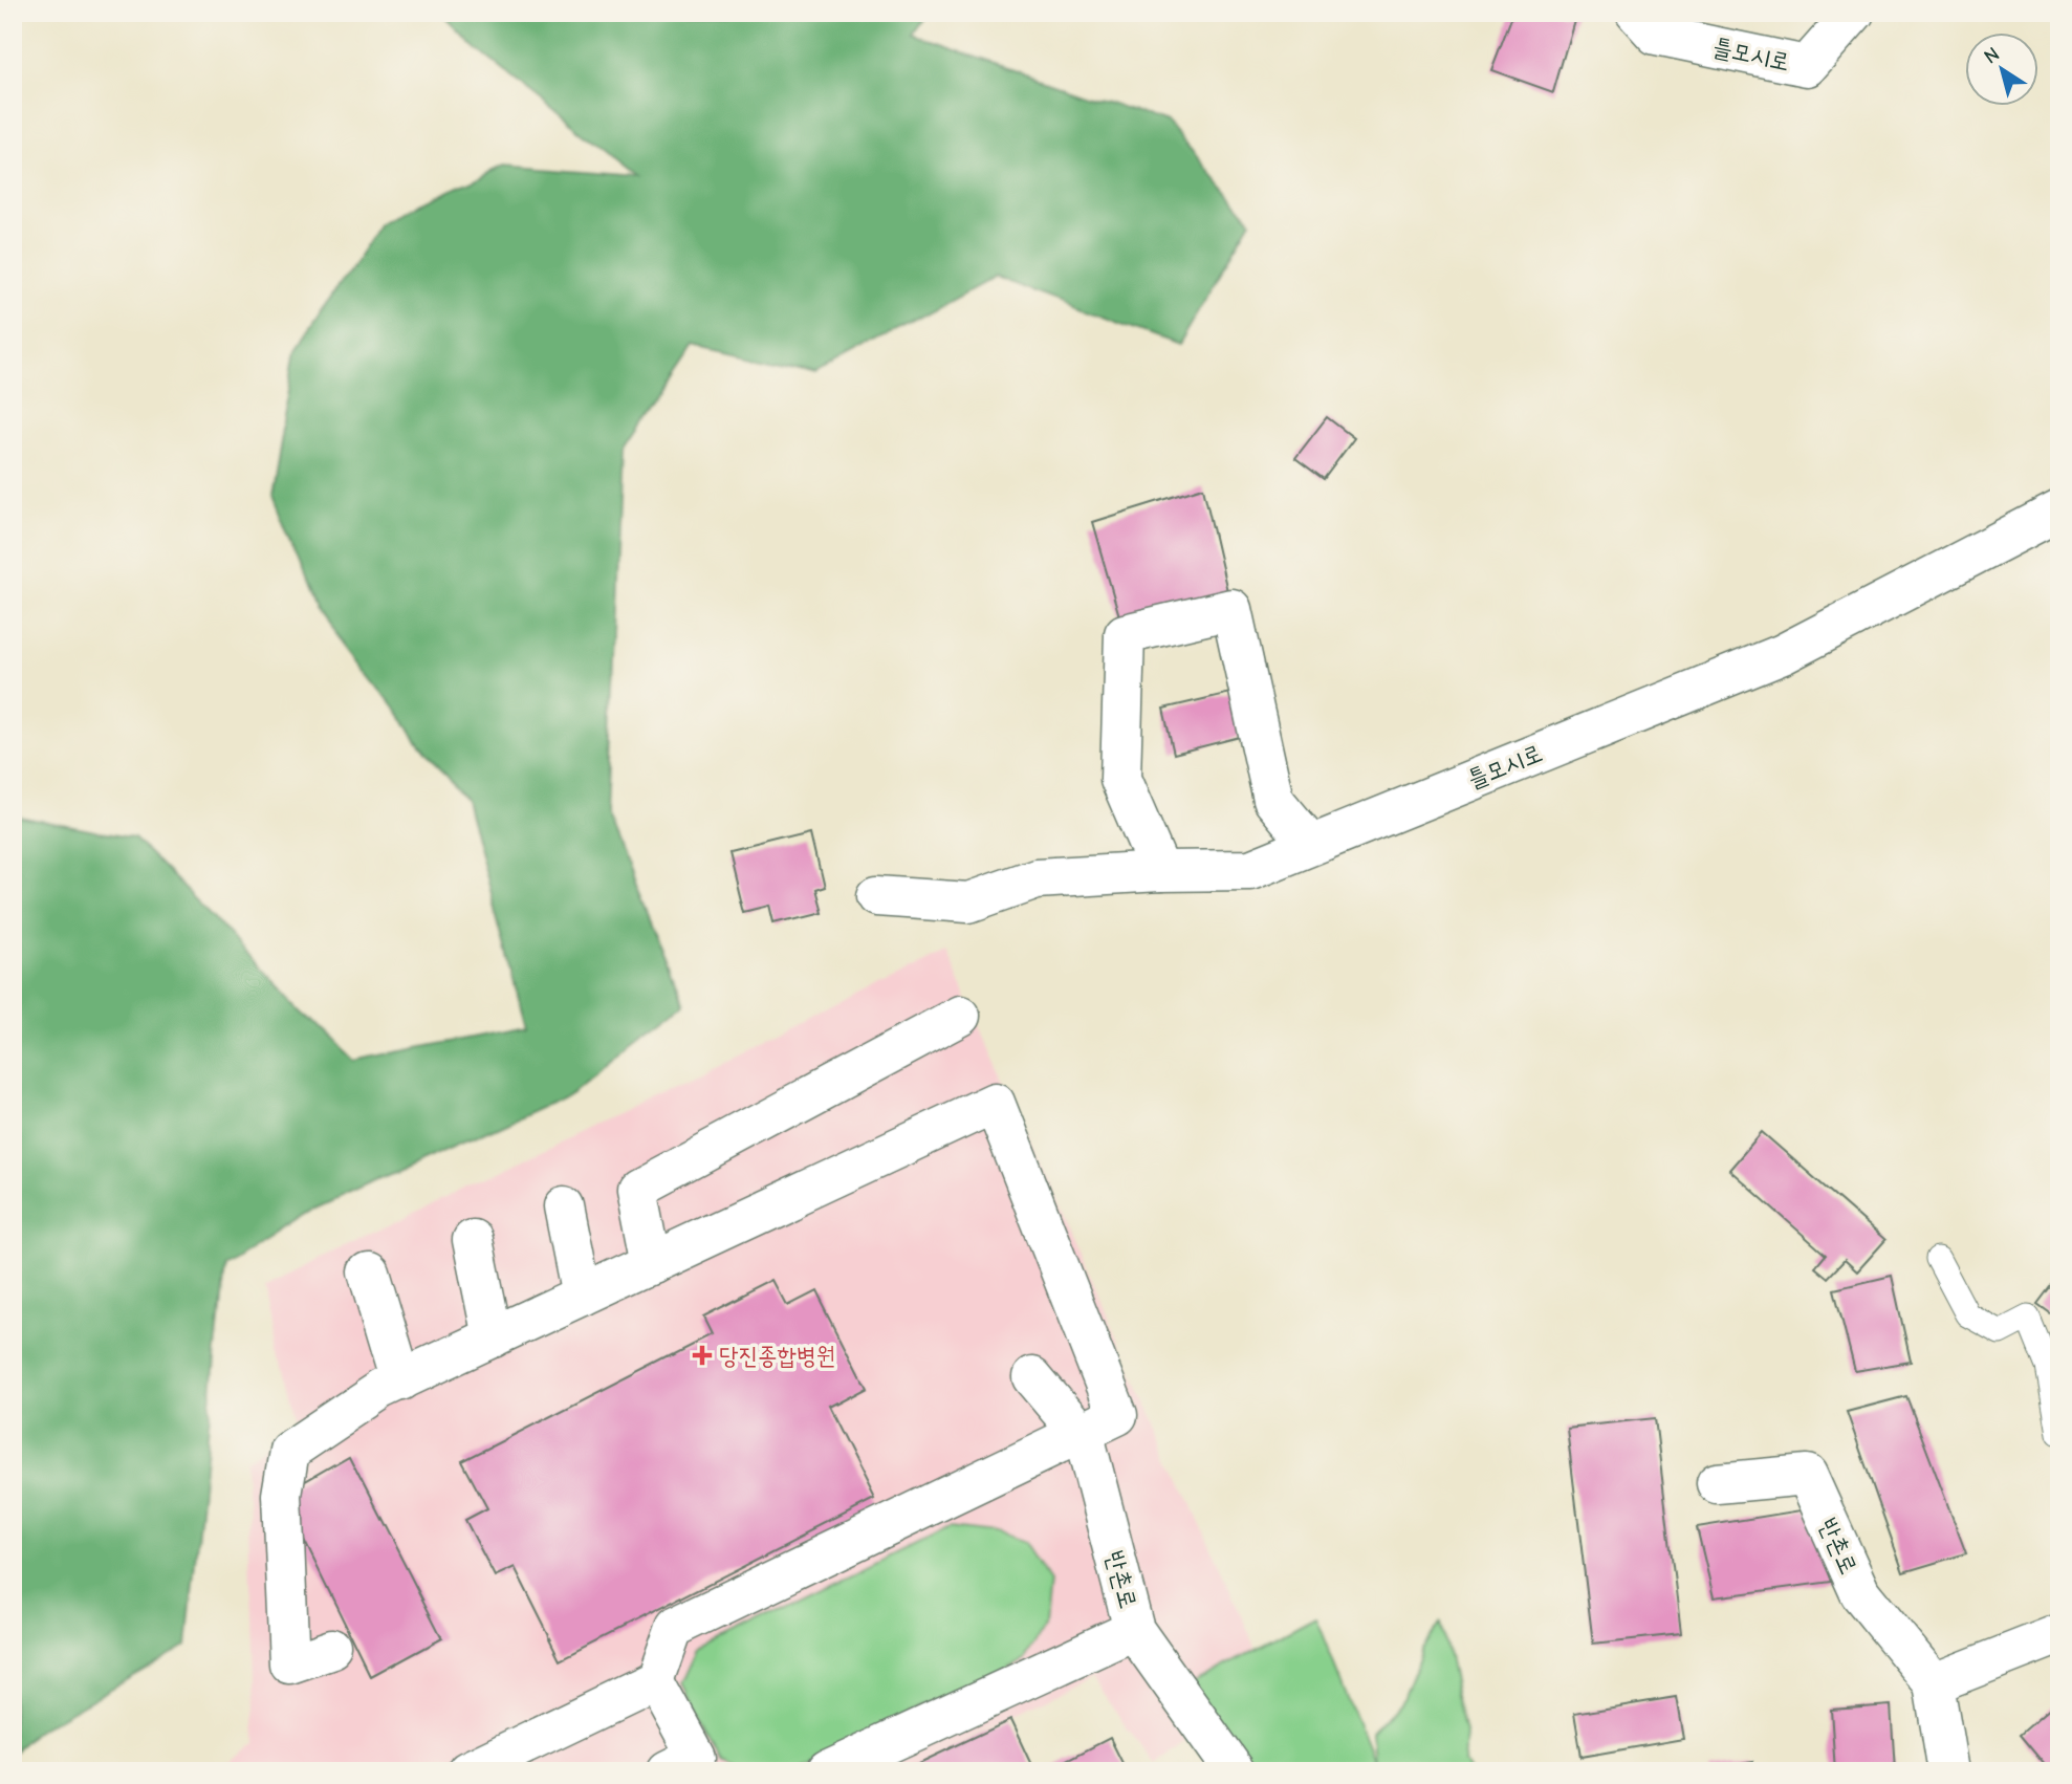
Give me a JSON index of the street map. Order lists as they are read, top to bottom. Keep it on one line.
{"streets":{"street":["틀모시로","반촌로"]},"places":{"health":["당진종합병원"]},"north":"top left"}
